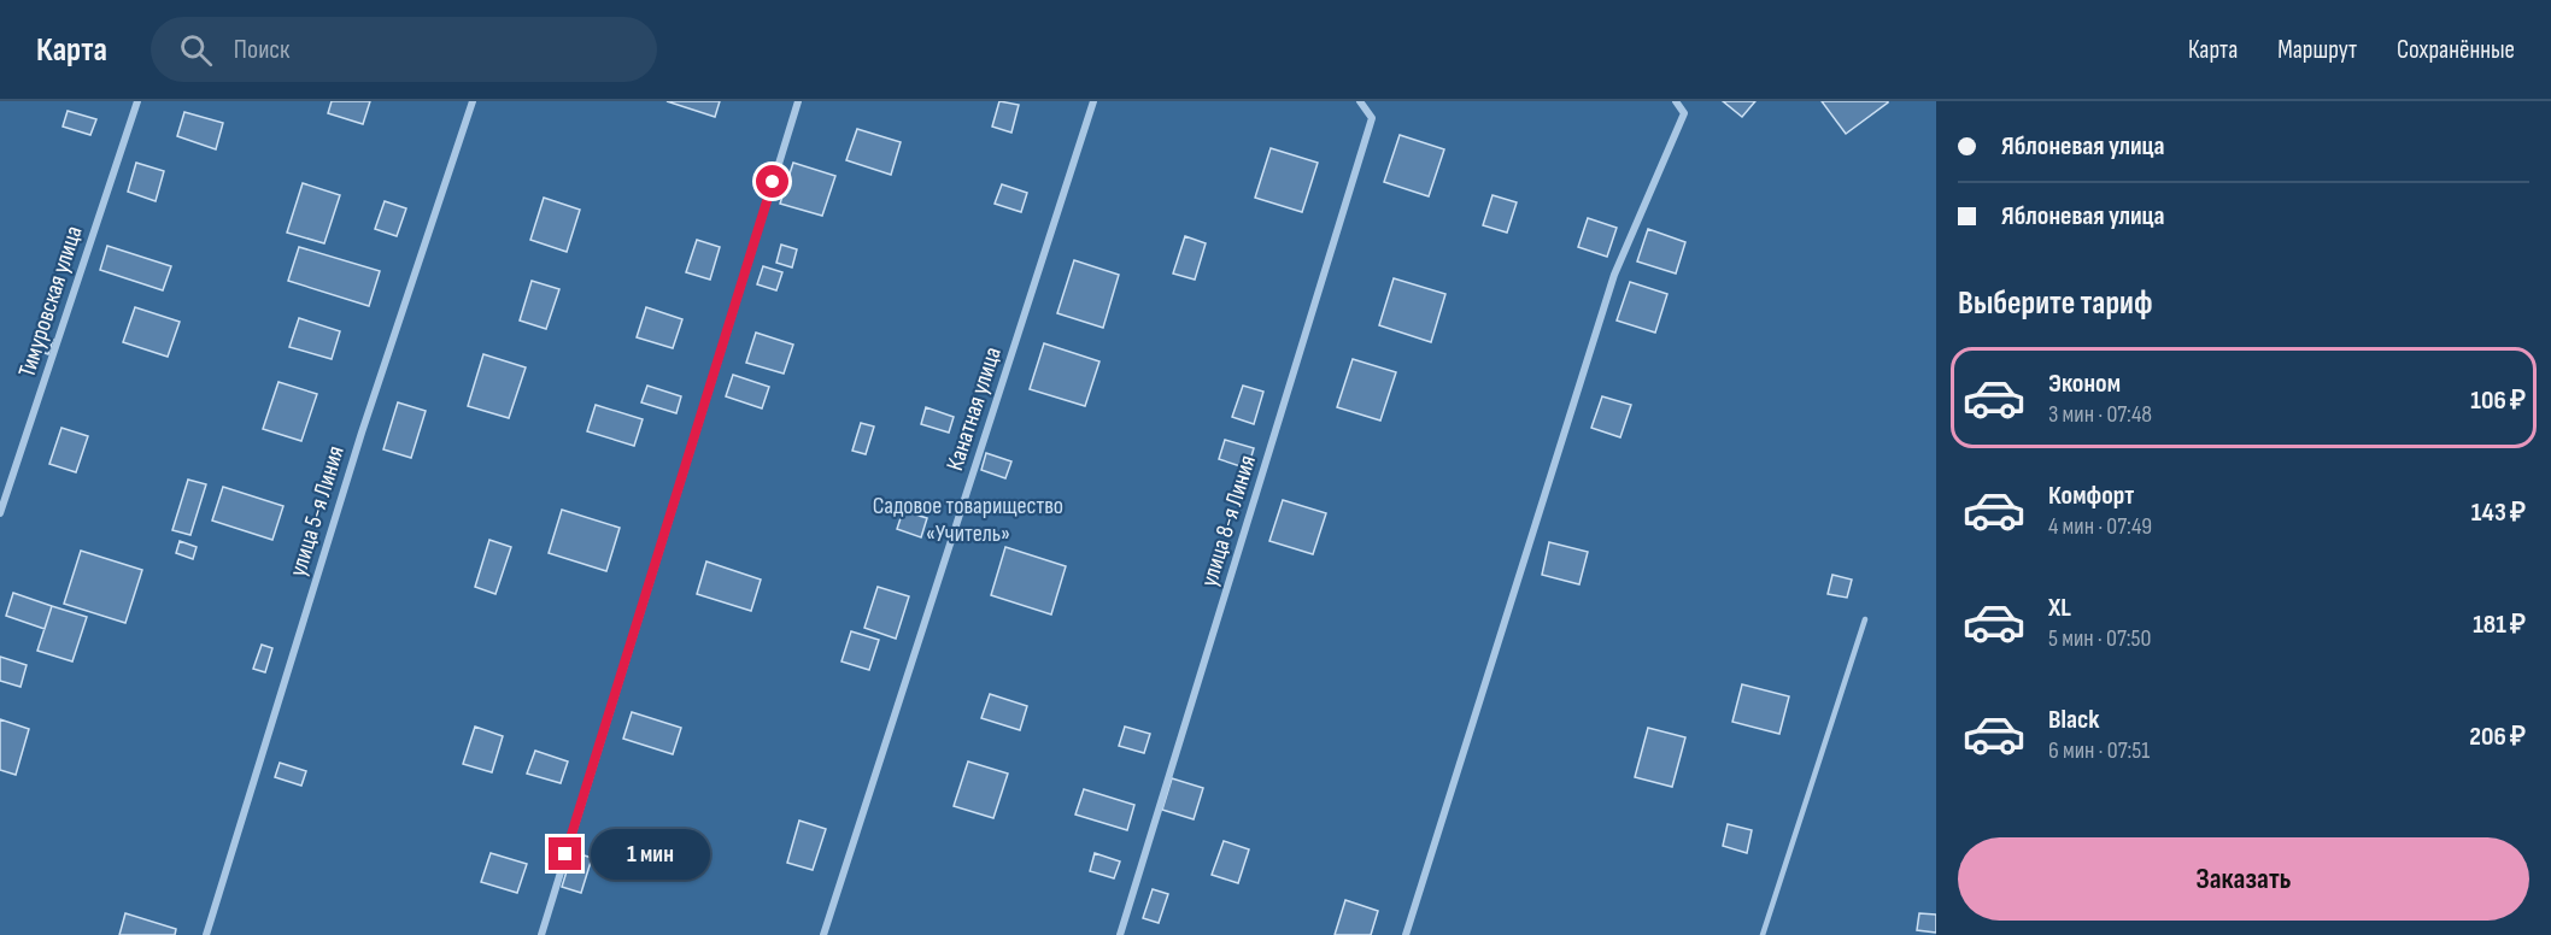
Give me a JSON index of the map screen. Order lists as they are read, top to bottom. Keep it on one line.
{"streets":{"street":["Тимуровская улица","Канатная улица","улица 5-я Линия","улица 8-я Линия"]},"parks":["Садовое товарищество «Учитель»"],"page":{"header":"Карта","search":"Поиск","nav":["Карта","Маршрут","Сохранённые"],"banner":["Яблоневая улица","Яблоневая улица"],"heading":"Выберите тариф","list":[{"name":"Эконом","note":"3 мин · 07:48","value":"106 ₽"},{"name":"Комфорт","note":"4 мин · 07:49","value":"143 ₽"},{"name":"XL","note":"5 мин · 07:50","value":"181 ₽"},{"name":"Black","note":"6 мин · 07:51","value":"206 ₽"}],"buttons":"Заказать","bubble":"1 мин"}}
